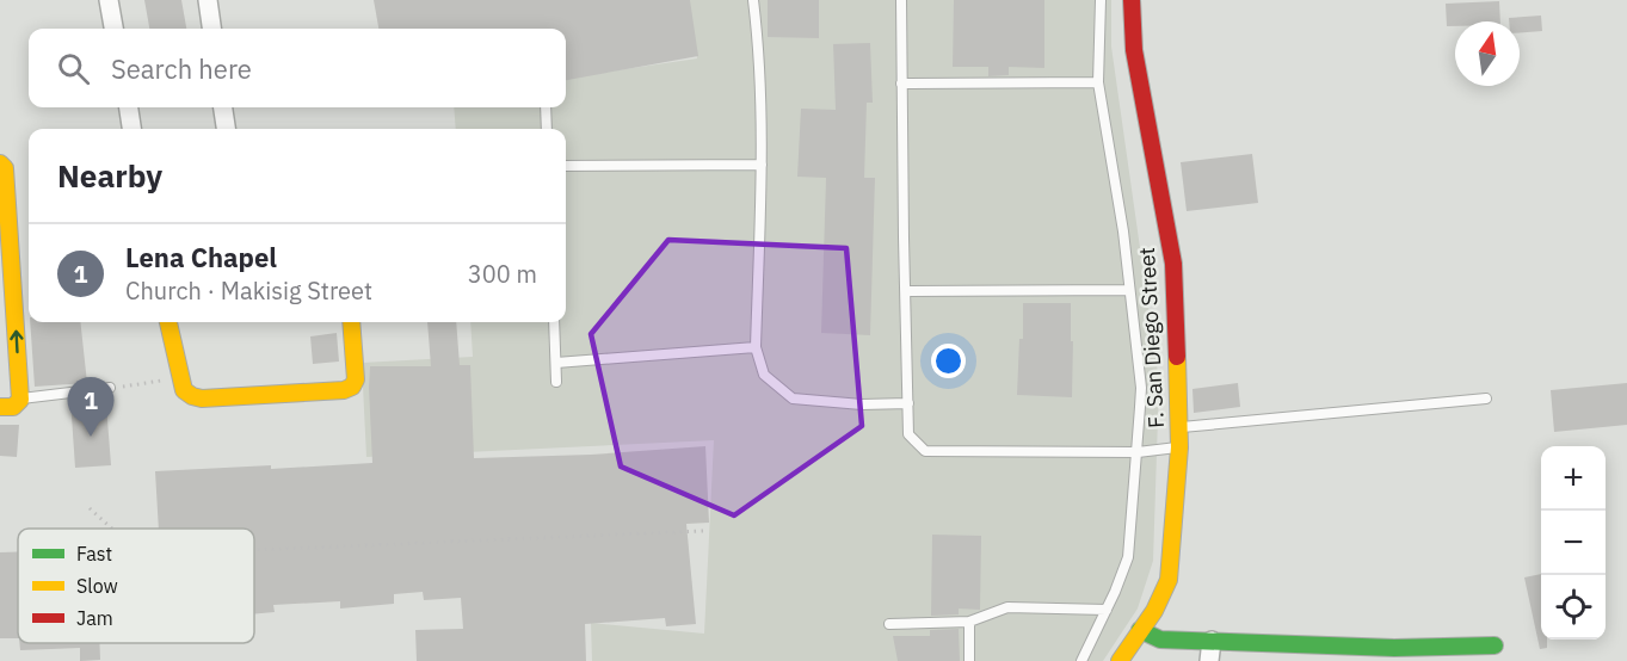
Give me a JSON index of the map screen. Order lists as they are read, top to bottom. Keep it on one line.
{"streets":{"street":["F. San Diego Street"]},"legend":["Fast","Slow","Jam"],"north":"top","page":{"search":"Search here","heading":"Nearby","list":[{"mark":"1","name":"Lena Chapel","note":"Church · Makisig Street","value":"300 m"}],"pins":"1","map_buttons":["+","−"]}}
